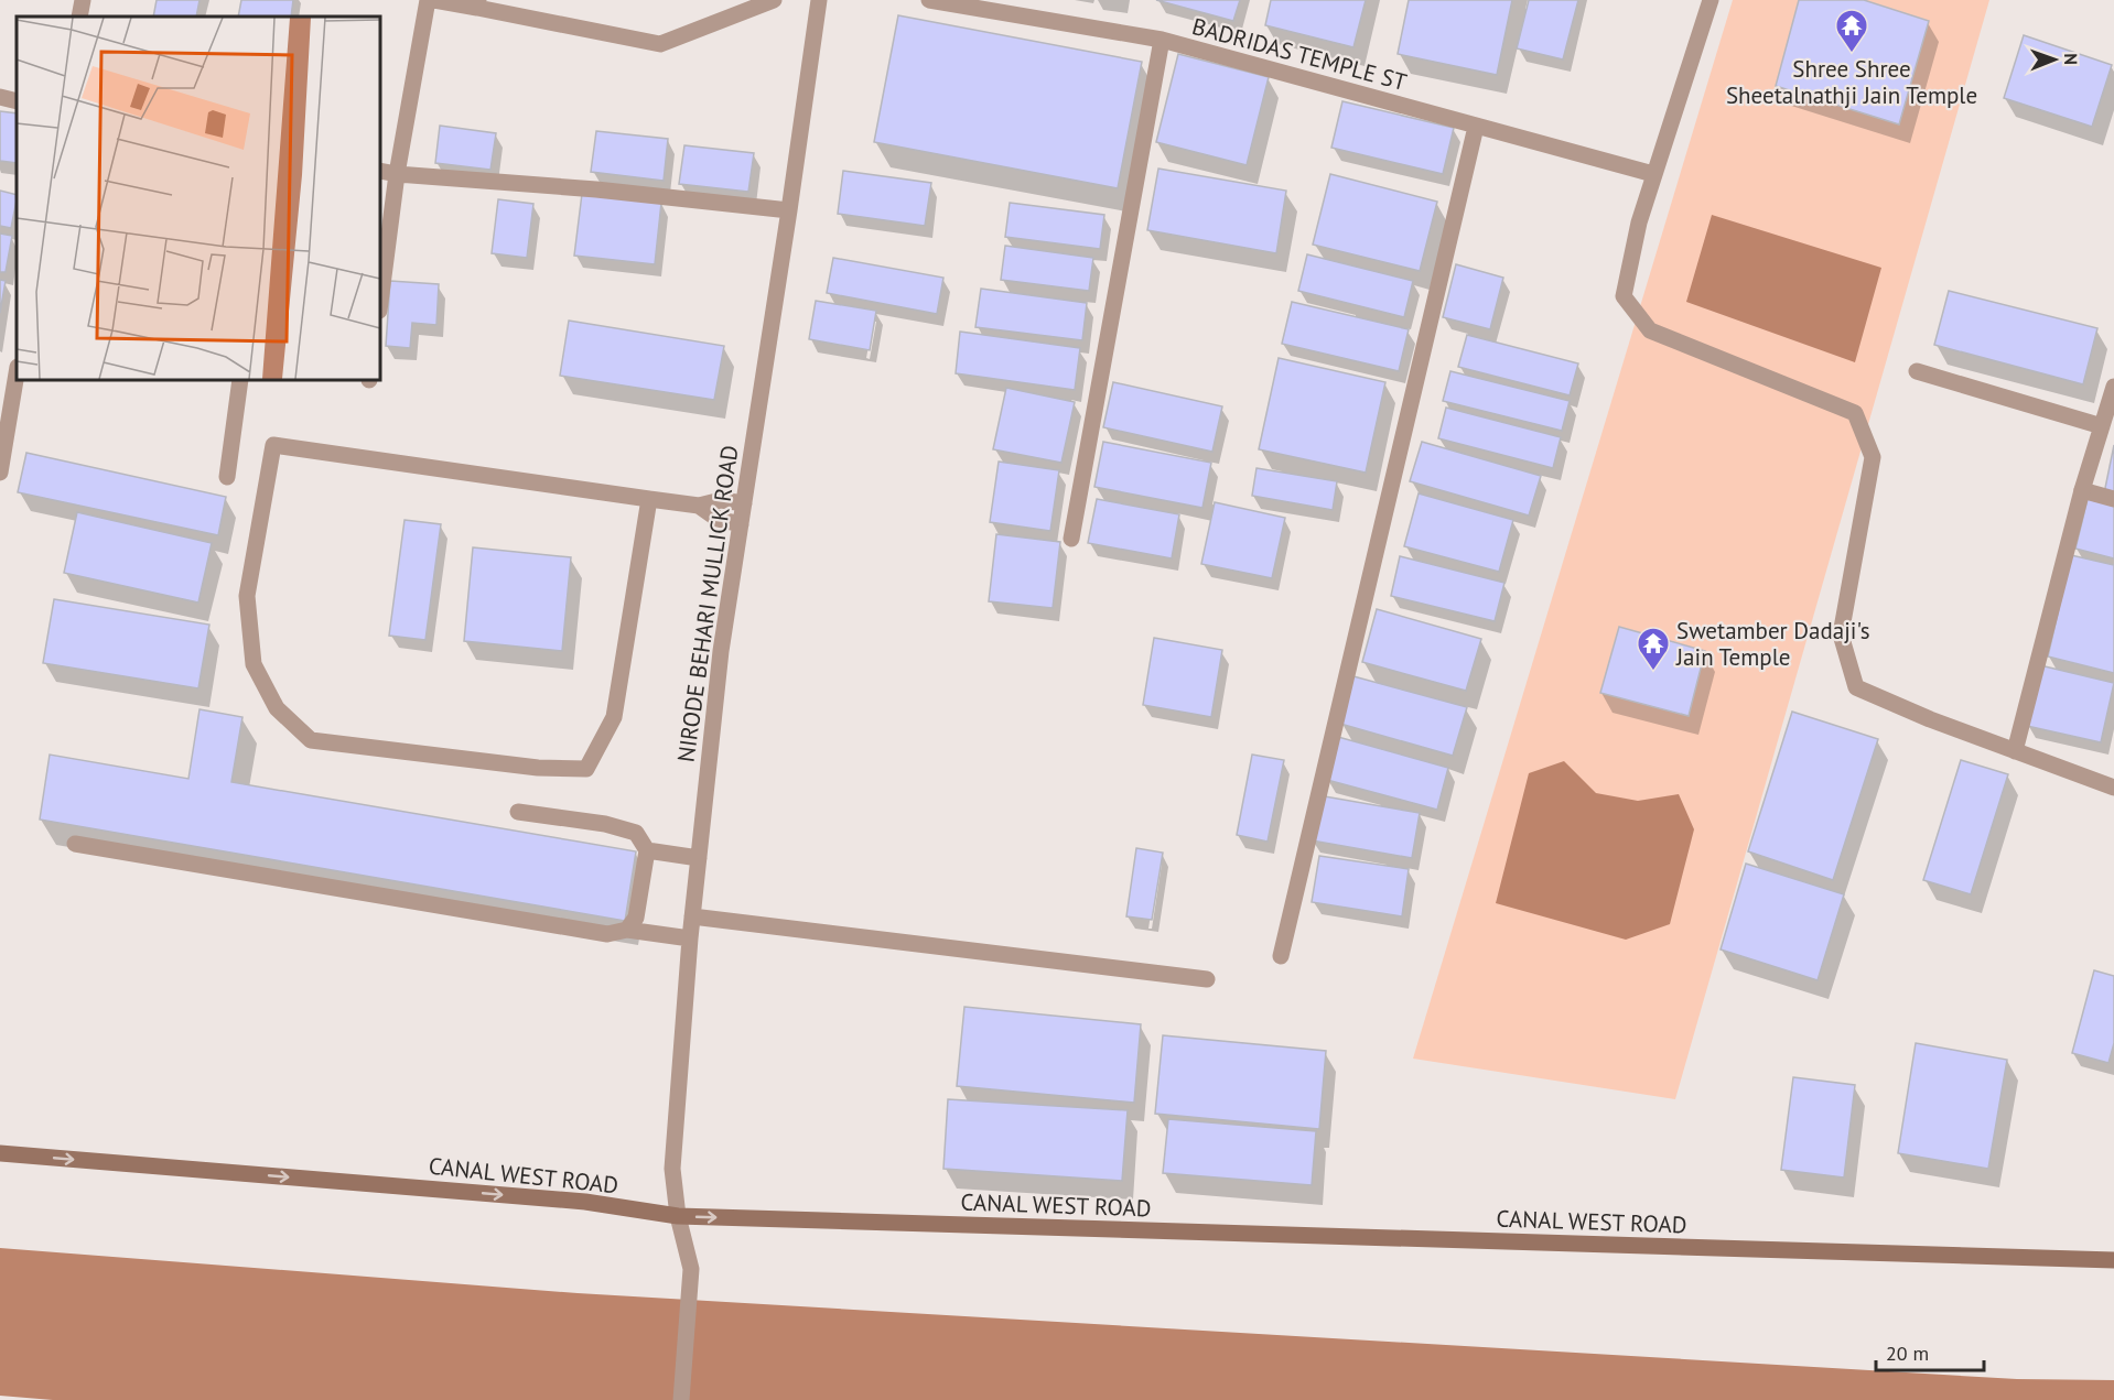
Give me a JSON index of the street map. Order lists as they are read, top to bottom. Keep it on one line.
{"streets":{"main road":["CANAL WEST ROAD"],"street":["BADRIDAS TEMPLE ST","NIRODE BEHARI MULLICK ROAD"]},"crossings":[["NIRODE BEHARI MULLICK ROAD","CANAL WEST ROAD"]],"one_way":["CANAL WEST ROAD"],"places":{"temple":["Shree Shree Sheetalnathji Jain Temple","Swetamber Dadaji's Jain Temple"]},"scale_bar":"20 m","north":"right"}
